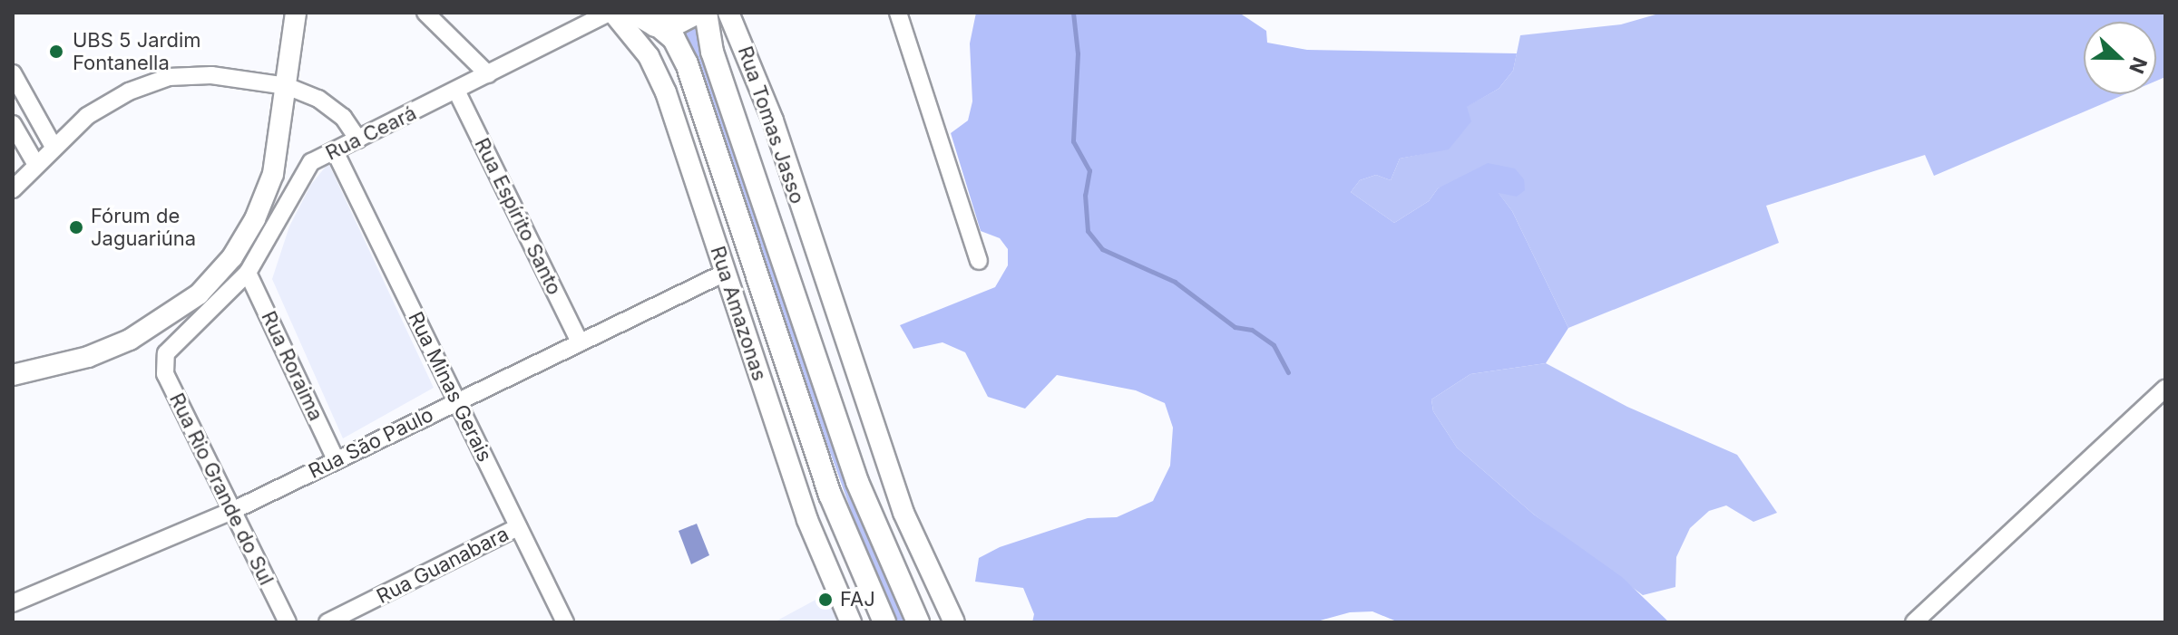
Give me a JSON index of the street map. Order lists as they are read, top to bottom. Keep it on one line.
{"streets":{"street":["Rua Tomas Jasso","Rua Ceará","Rua Espírito Santo","Rua Amazonas","Rua Roraima","Rua Minas Gerais","Rua São Paulo","Rua Rio Grande do Sul","Rua Guanabara"]},"crossings":[["Rua Ceará","Rua Espírito Santo"],["Rua Ceará","Rua Amazonas"],["Rua Ceará","Rua Roraima"],["Rua Ceará","Rua Minas Gerais"],["Rua Ceará","Rua Rio Grande do Sul"],["Rua Espírito Santo","Rua São Paulo"],["Rua Amazonas","Rua São Paulo"],["Rua Roraima","Rua São Paulo"],["Rua Minas Gerais","Rua São Paulo"],["Rua Minas Gerais","Rua Guanabara"],["Rua São Paulo","Rua Rio Grande do Sul"]],"places":["UBS 5 Jardim Fontanella","Fórum de Jaguariúna","FAJ"],"north":"right"}
